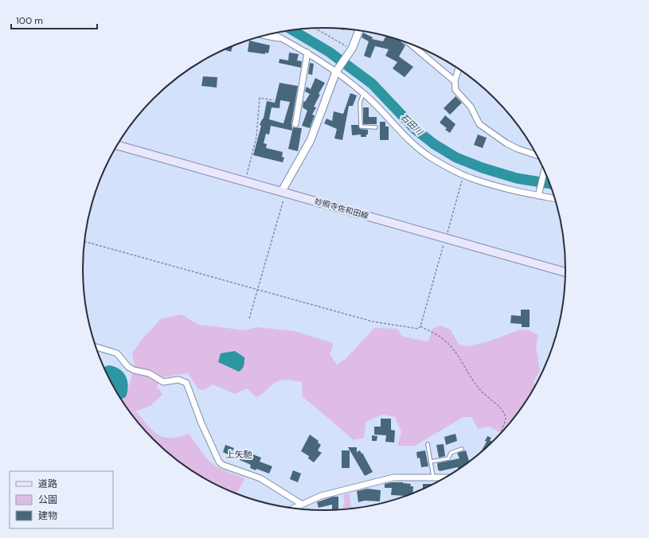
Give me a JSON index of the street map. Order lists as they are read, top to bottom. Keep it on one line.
{"streets":{"main road":["妙照寺佐和田線"]},"districts":["上矢馳"],"water":["石田川"],"legend":["道路","公園","建物"],"scale_bar":"100 m"}
